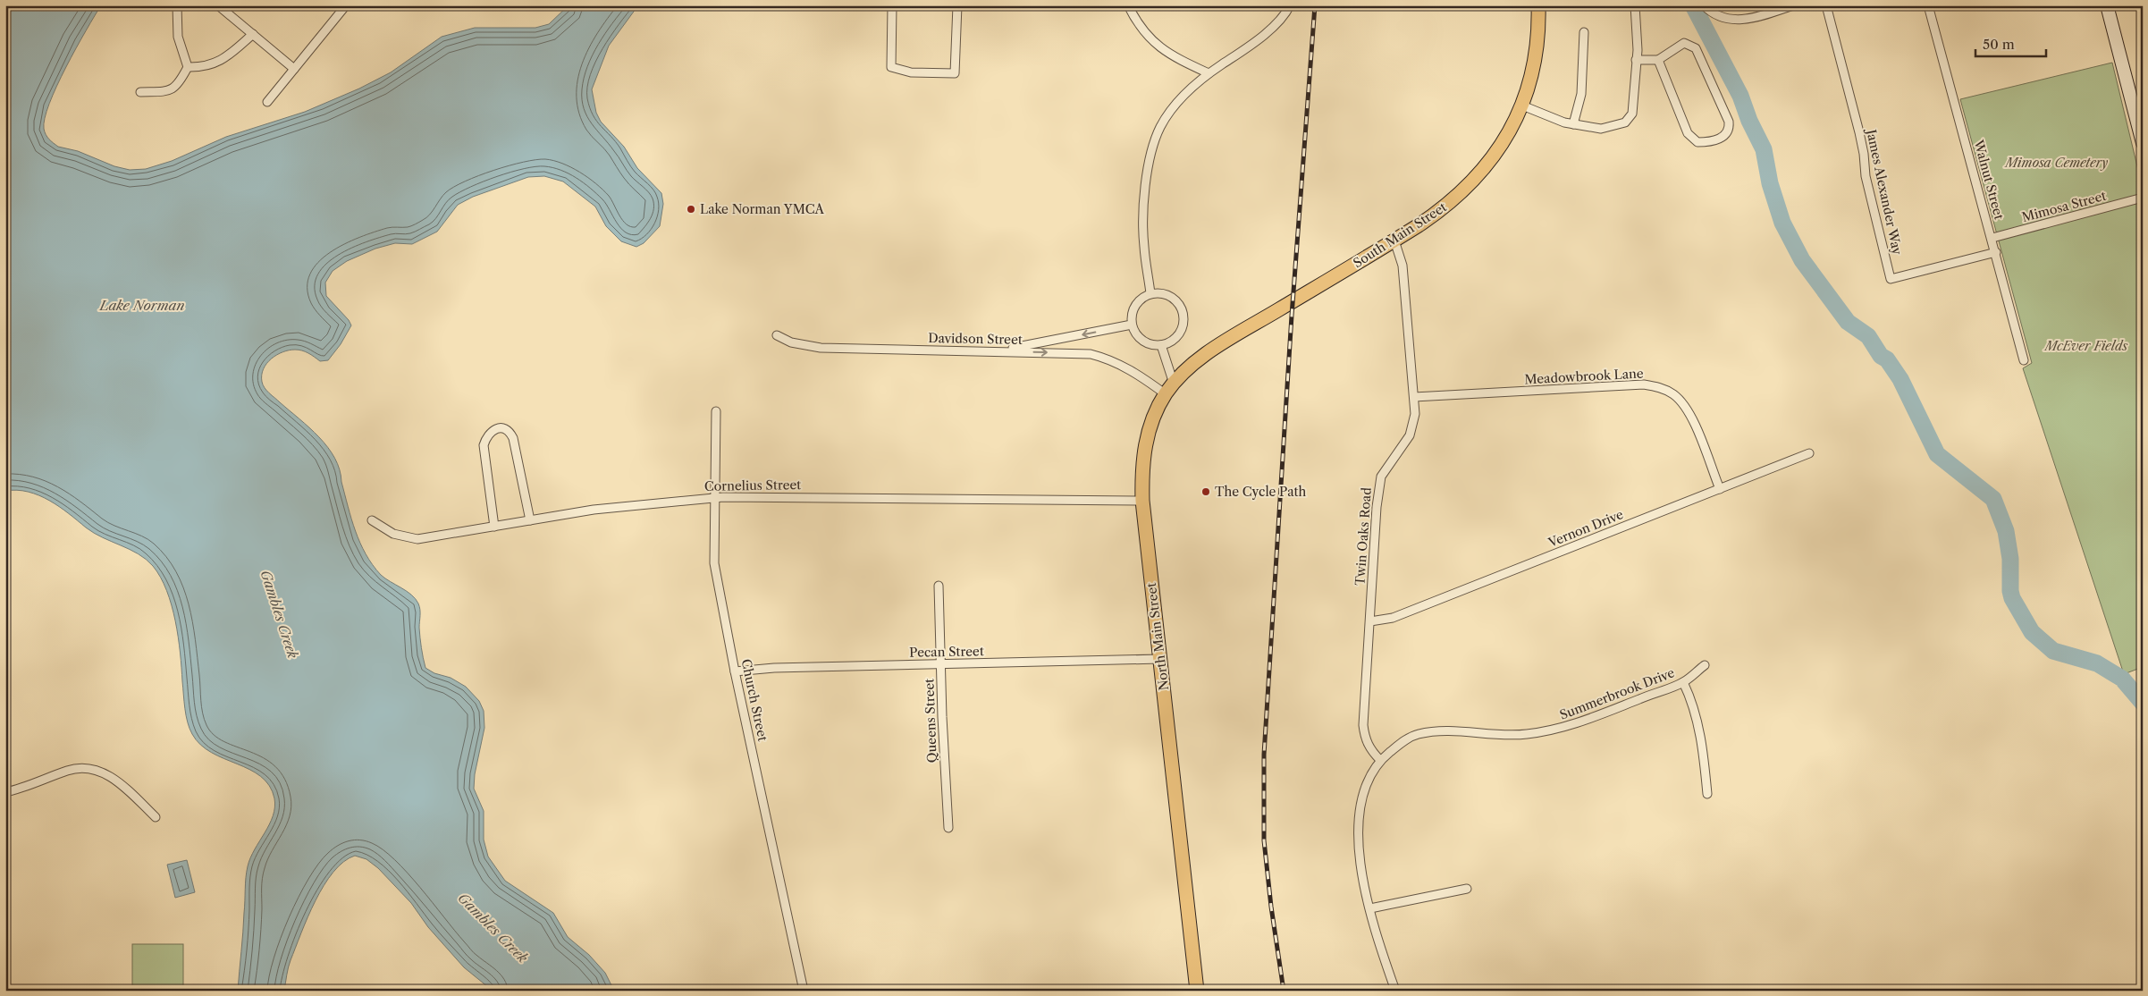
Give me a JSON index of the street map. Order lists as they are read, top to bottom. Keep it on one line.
{"streets":{"main road":["South Main Street","North Main Street"],"street":["Walnut Street","James Alexander Way","Mimosa Street","Davidson Street","Meadowbrook Lane","Cornelius Street","Vernon Drive","Twin Oaks Road","Pecan Street","Summerbrook Drive","Church Street","Queens Street"]},"crossings":[["Walnut Street","James Alexander Way"],["Walnut Street","Mimosa Street"],["South Main Street","Twin Oaks Road"],["South Main Street","North Main Street"],["Davidson Street","North Main Street"],["Meadowbrook Lane","Vernon Drive"],["Meadowbrook Lane","Twin Oaks Road"],["Cornelius Street","North Main Street"],["Cornelius Street","Church Street"],["Vernon Drive","Twin Oaks Road"],["Twin Oaks Road","Summerbrook Drive"],["North Main Street","Pecan Street"],["Pecan Street","Church Street"],["Pecan Street","Queens Street"]],"water":["Lake Norman","Gambles Creek"],"parks":["Mimosa Cemetery","McEver Fields"],"places":["Lake Norman YMCA","The Cycle Path"],"scale_bar":"50 m"}
